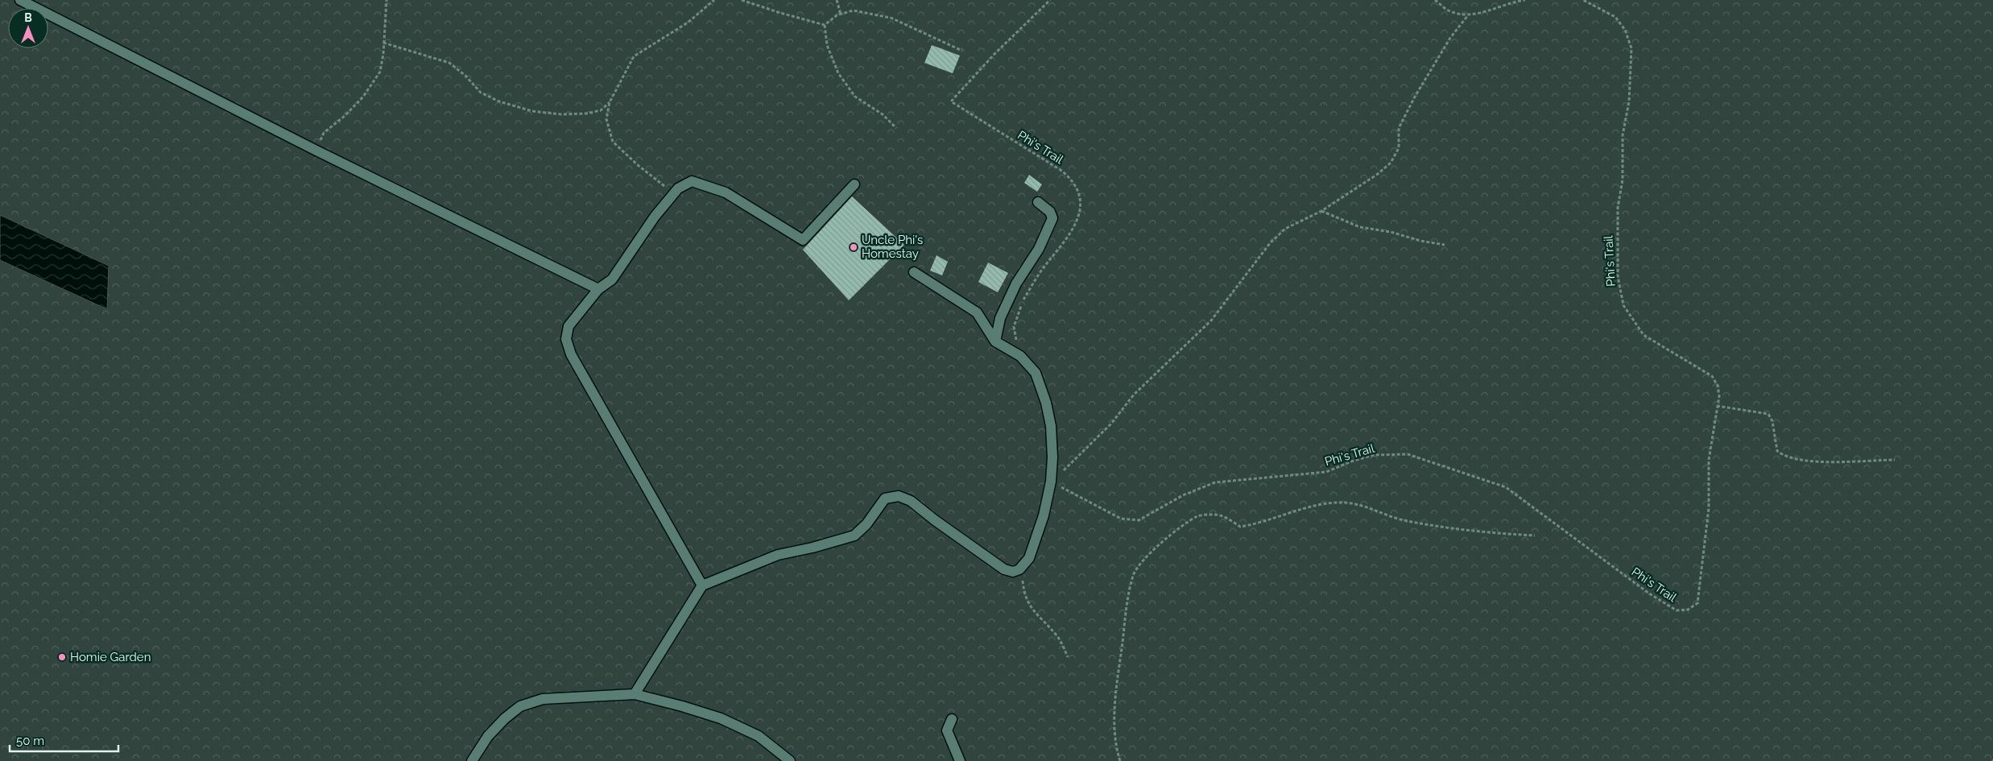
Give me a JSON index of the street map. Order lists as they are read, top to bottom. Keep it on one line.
{"streets":{"path":["Phi's Trail"]},"places":["Uncle Phi's Homestay","Homie Garden"],"scale_bar":"50 m","north":"top"}
